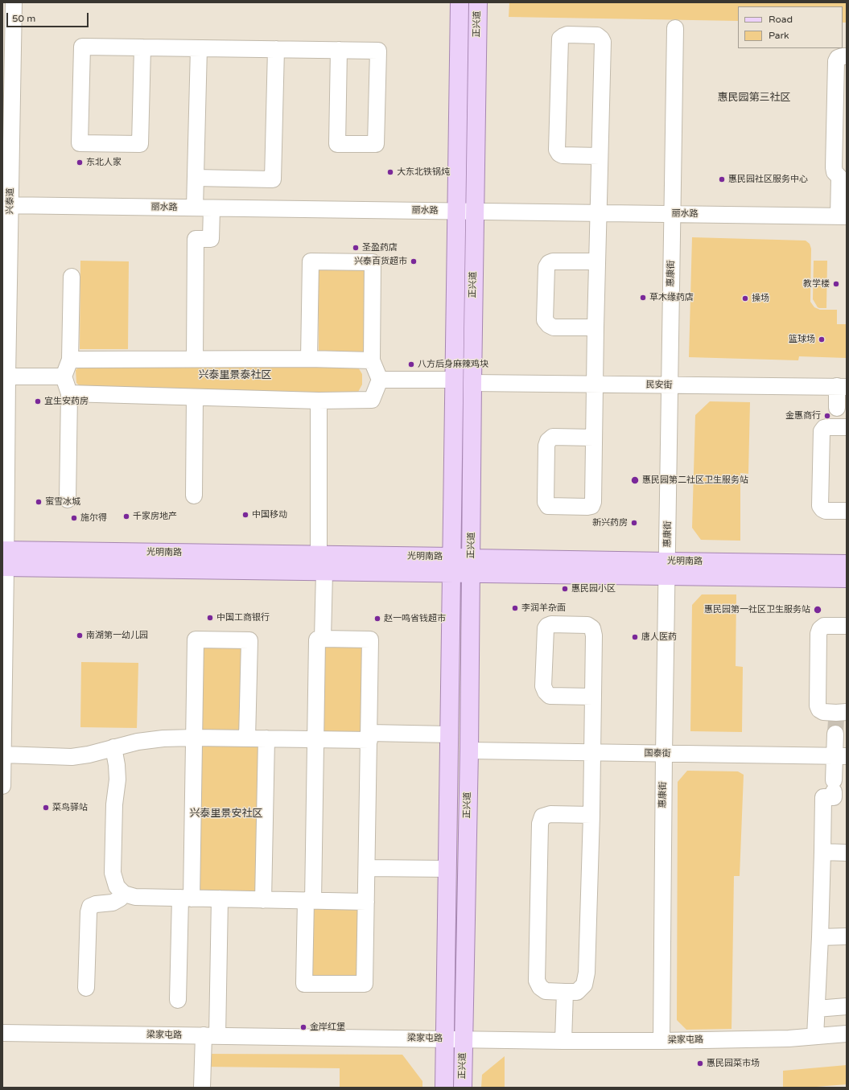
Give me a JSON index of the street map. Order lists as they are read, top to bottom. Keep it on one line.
{"streets":{"main road":["正兴道","光明南路"],"street":["兴泰道","丽水路","惠康街","民安街","国泰街","梁家屯路"]},"crossings":[["正兴道","丽水路"],["正兴道","民安街"],["正兴道","光明南路"],["正兴道","国泰街"],["正兴道","梁家屯路"],["兴泰道","丽水路"],["兴泰道","光明南路"],["丽水路","惠康街"],["惠康街","民安街"],["惠康街","光明南路"],["惠康街","国泰街"],["惠康街","梁家屯路"]],"districts":["惠民园第三社区","兴泰里景泰社区","兴泰里景安社区"],"places":["东北人家","大东北铁锅炖","惠民园社区服务中心","圣盈药店","兴泰百货超市","教学楼","草木缘药店","操场","篮球场","八方后身麻辣鸡块","宜生安药房","金惠商行","惠民园第二社区卫生服务站","蜜雪冰城","中国移动","千家房地产","施尔得","新兴药房","惠民园小区","李润羊杂面","惠民园第一社区卫生服务站","中国工商银行","赵一鸣省钱超市","南湖第一幼儿园","唐人医药","菜鸟驿站","金岸红堡","惠民园菜市场"],"legend":["Road","Park"],"scale_bar":"50 m"}
